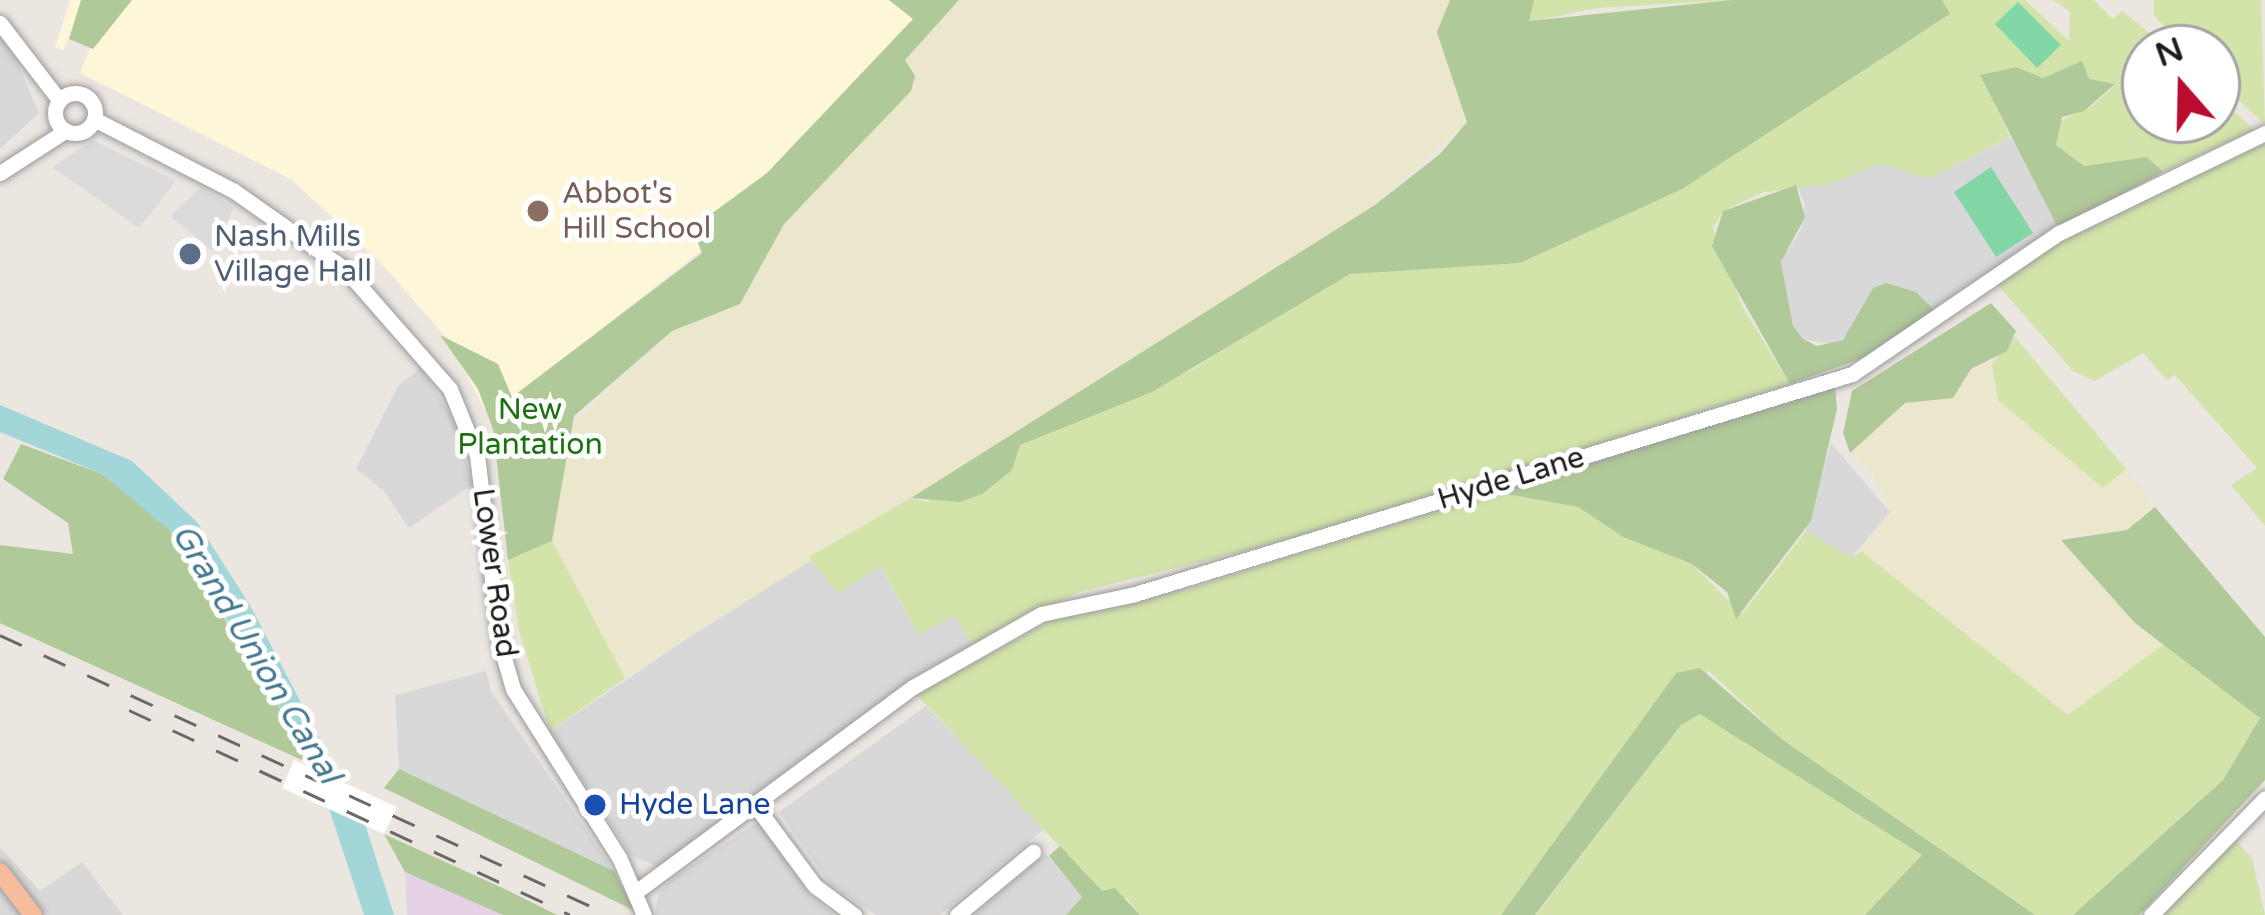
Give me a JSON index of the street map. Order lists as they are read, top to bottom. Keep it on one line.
{"streets":{"street":["Hyde Lane","Lower Road"]},"crossings":[["Hyde Lane","Lower Road"]],"water":["Grand Union Canal"],"parks":["New Plantation"],"places":["Abbot's Hill School","Nash Mills Village Hall","Hyde Lane"],"north":"top"}
